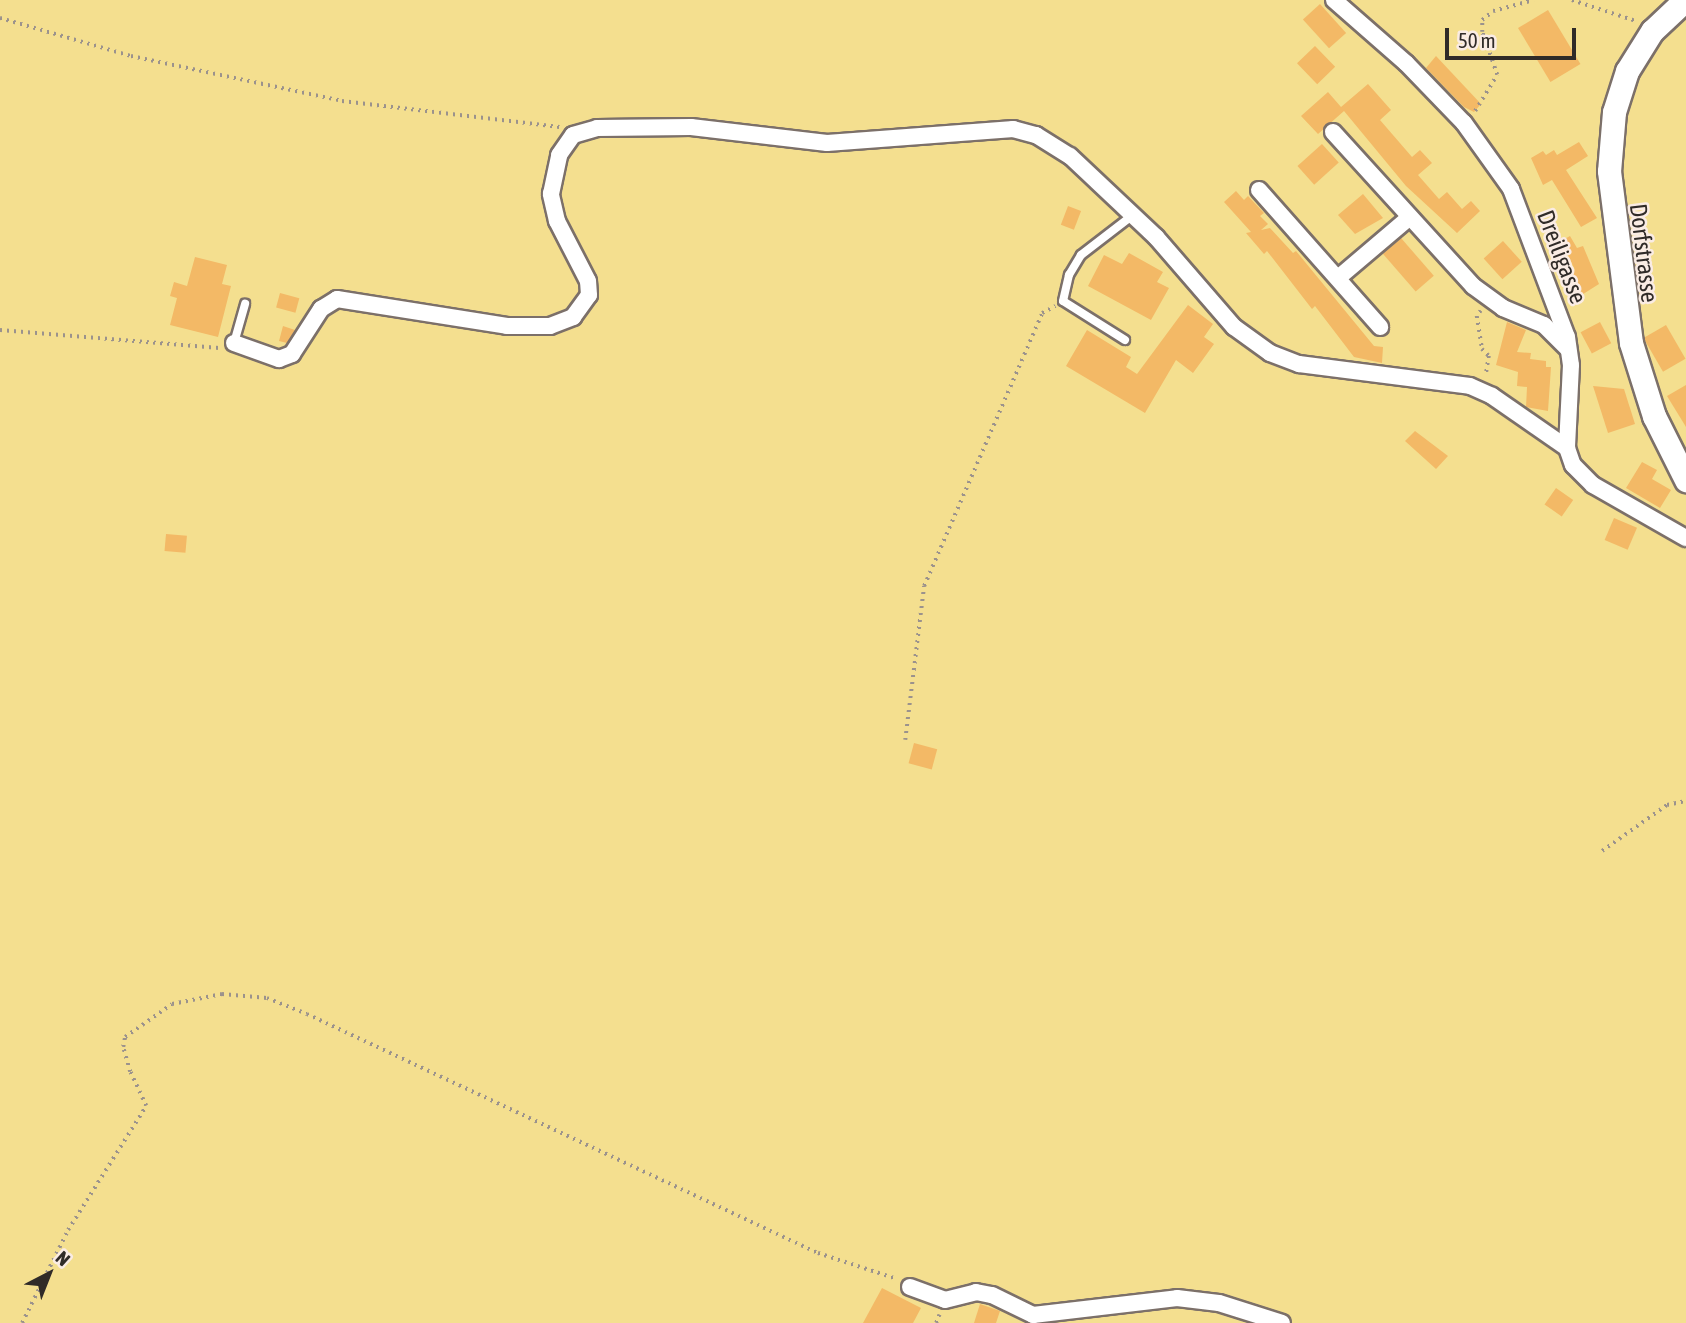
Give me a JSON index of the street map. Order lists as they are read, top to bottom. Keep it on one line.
{"streets":{"street":["Dorfstrasse","Dreiligasse"]},"scale_bar":"50 m","north":"top right"}
